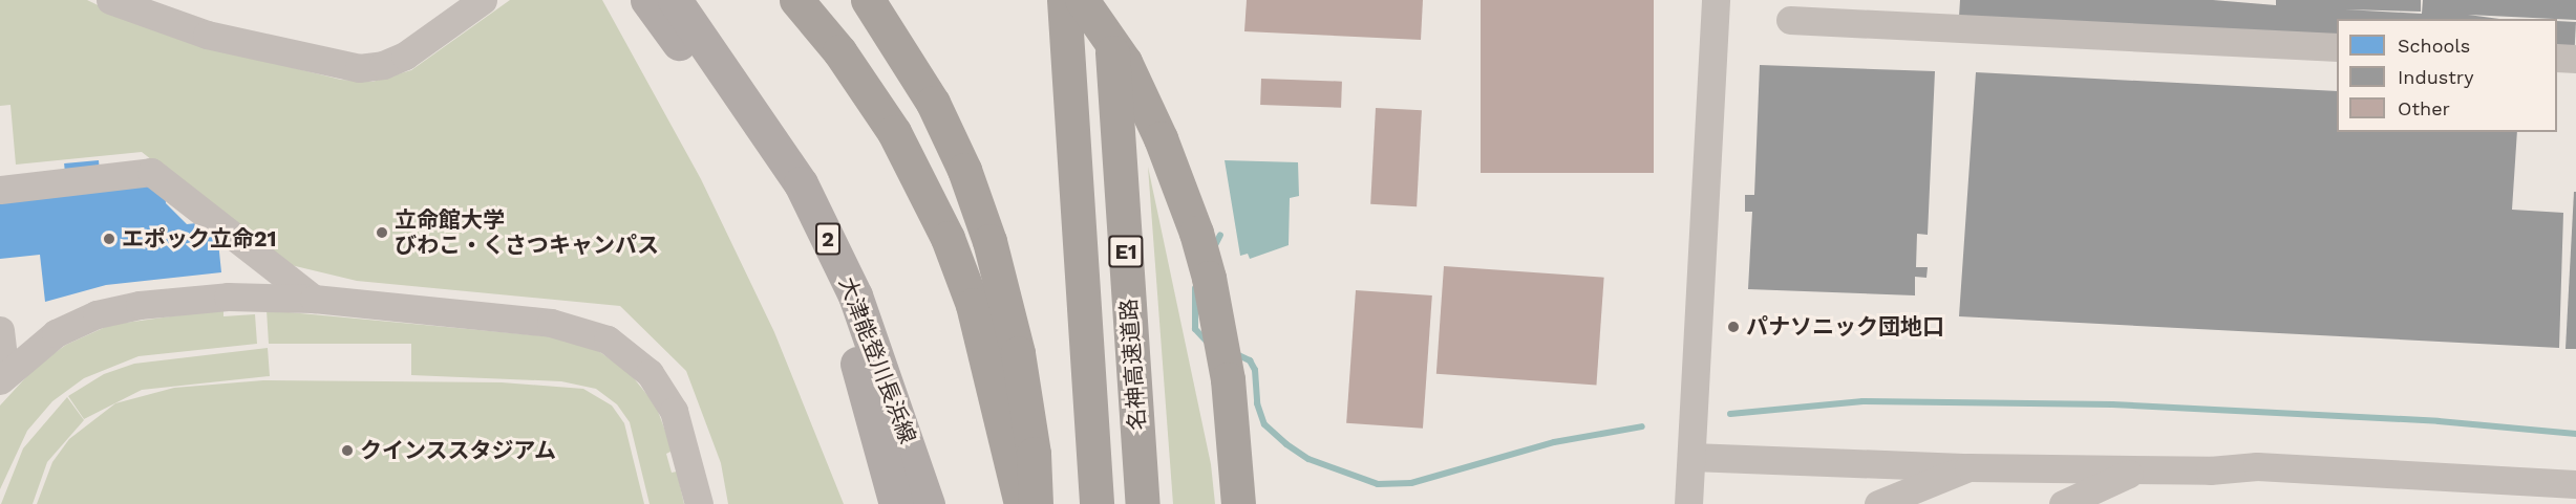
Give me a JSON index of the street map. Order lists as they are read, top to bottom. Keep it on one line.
{"streets":{"highway":["E1","名神高速道路"],"main road":["2","大津能登川長浜線"]},"places":["立命館大学 びわこ・くさつキャンパス","エポック立命21","パナソニック団地口","クインススタジアム"],"legend":["Schools","Industry","Other"]}
